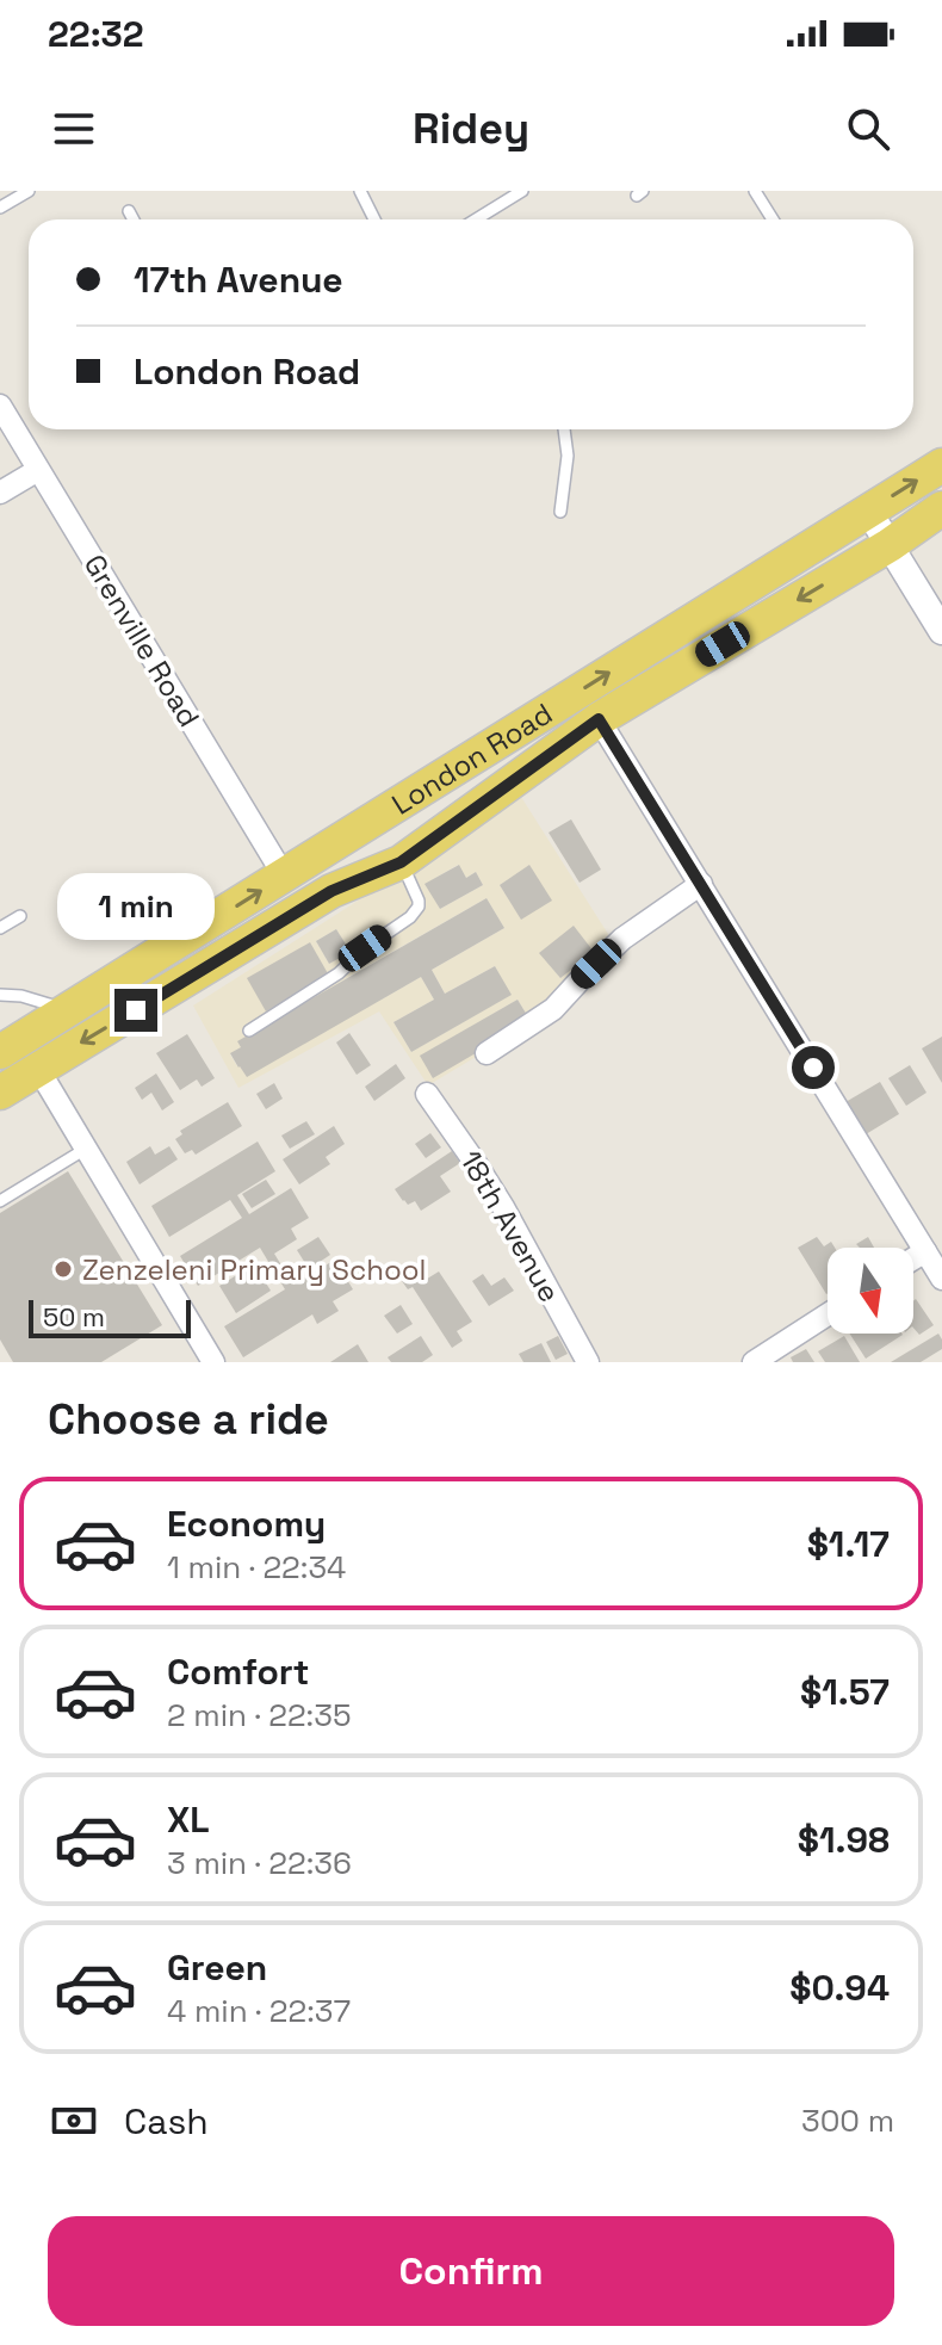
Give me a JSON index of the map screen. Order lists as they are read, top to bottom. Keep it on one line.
{"streets":{"main road":["London Road"],"street":["Grenville Road","18th Avenue"]},"crossings":[["Grenville Road","London Road"]],"places":["Zenzeleni Primary School"],"scale_bar":"50 m","north":"bottom","page":{"status":"22:32","header":"Ridey","banner":["17th Avenue","London Road"],"bubble":"1 min","scale":"50 m","heading":"Choose a ride","list":[{"name":"Economy","note":"1 min · 22:34","value":"$1.17"},{"name":"Comfort","note":"2 min · 22:35","value":"$1.57"},{"name":"XL","note":"3 min · 22:36","value":"$1.98"},{"name":"Green","note":"4 min · 22:37","value":"$0.94"}],"pay":["Cash","300 m"],"buttons":"Confirm"}}
